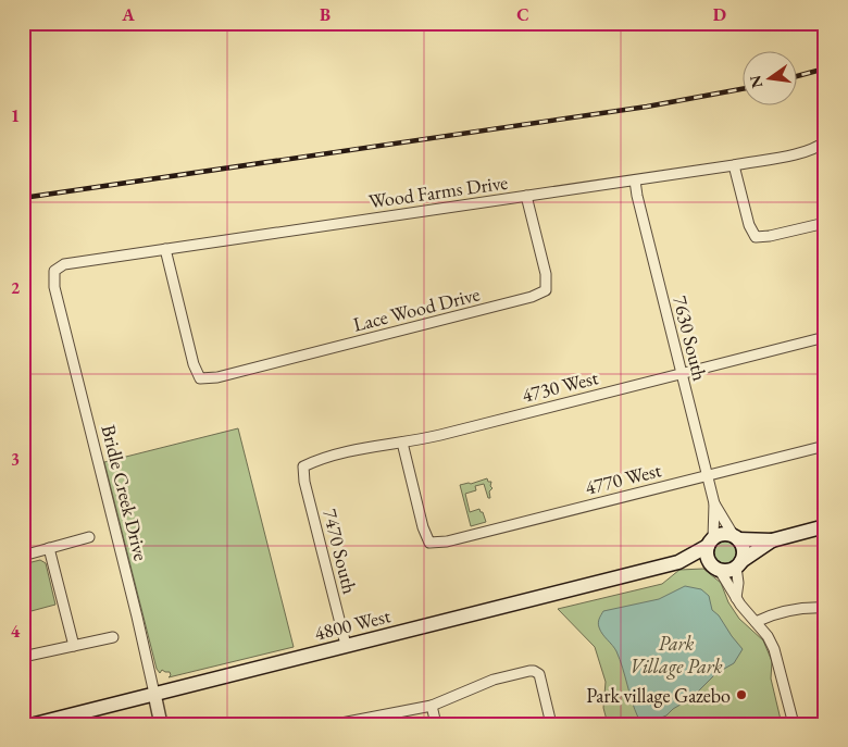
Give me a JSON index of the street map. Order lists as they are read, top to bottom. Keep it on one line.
{"streets":{"main road":["4800 West"],"street":["Wood Farms Drive","Lace Wood Drive","7630 South","4730 West","4770 West","Bridle Creek Drive","7470 South"]},"crossings":[["Wood Farms Drive","Lace Wood Drive"],["Wood Farms Drive","7630 South"],["Wood Farms Drive","Bridle Creek Drive"],["7630 South","4730 West"],["7630 South","4770 West"],["7630 South","4800 West"],["4730 West","4770 West"],["4730 West","7470 South"],["Bridle Creek Drive","4800 West"],["7470 South","4800 West"]],"parks":["Park Village Park"],"places":["Park village Gazebo"],"north":"left","grid":{"columns":["A","B","C","D"],"rows":["1","2","3","4"]}}
